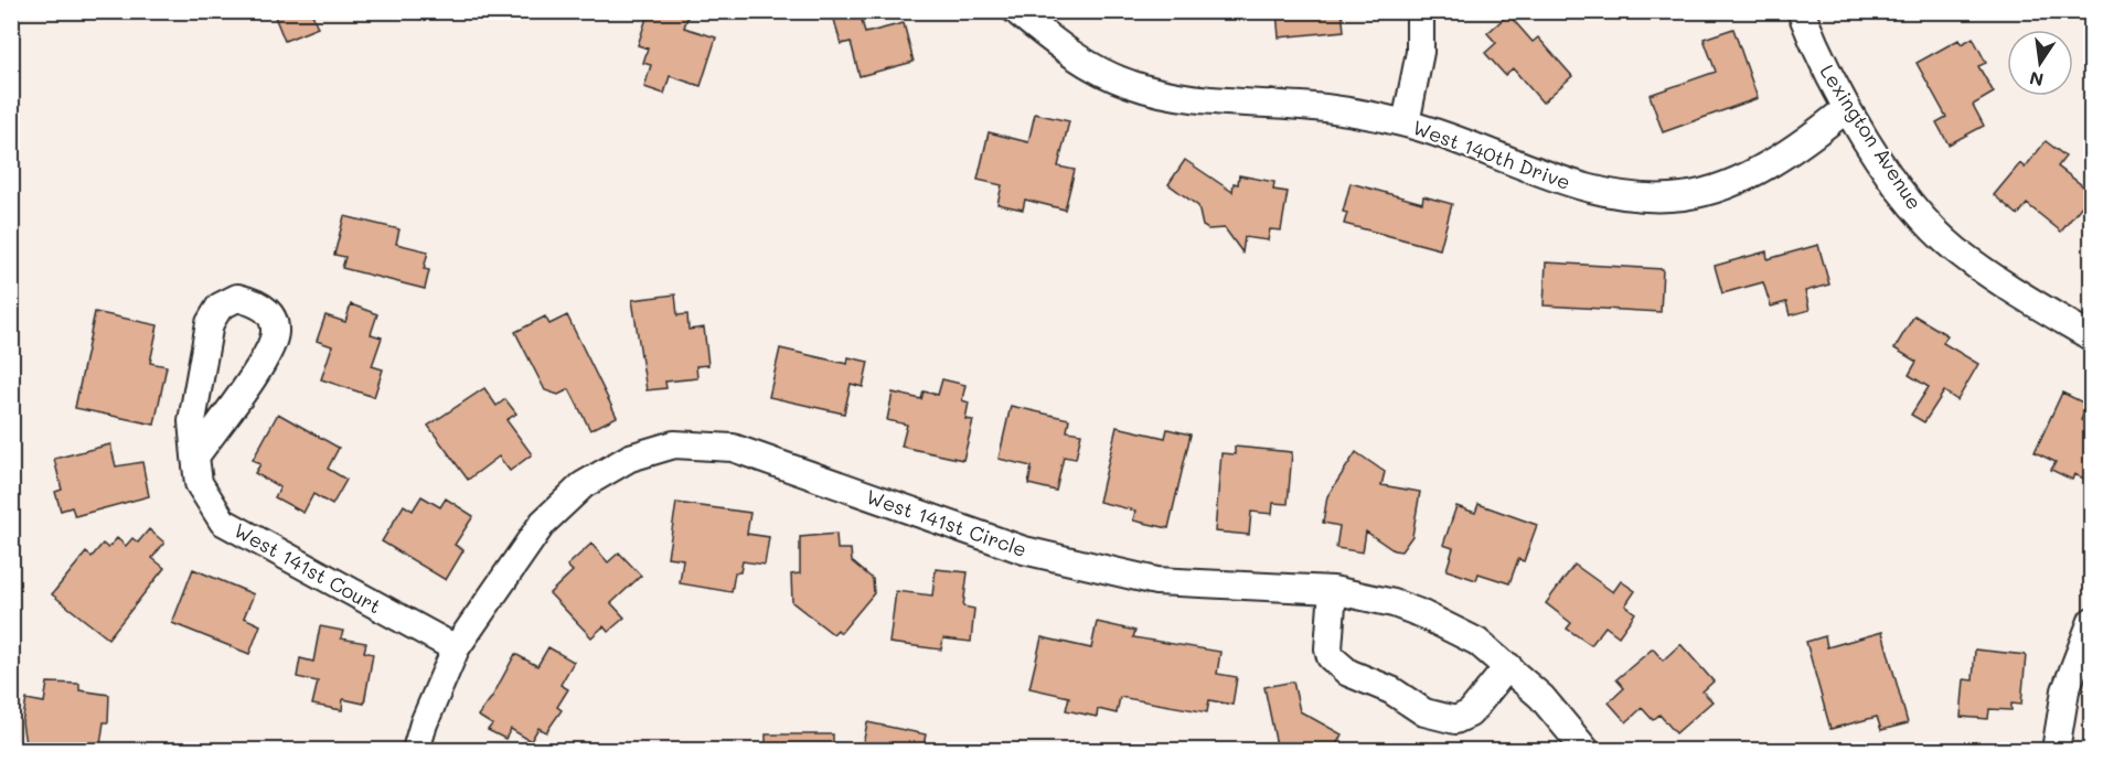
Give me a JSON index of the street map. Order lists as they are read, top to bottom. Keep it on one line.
{"streets":{"street":["Lexington Avenue","West 140th Drive","West 141st Circle","West 141st Court"]},"crossings":[["Lexington Avenue","West 140th Drive"],["West 141st Circle","West 141st Court"]],"north":"bottom"}
